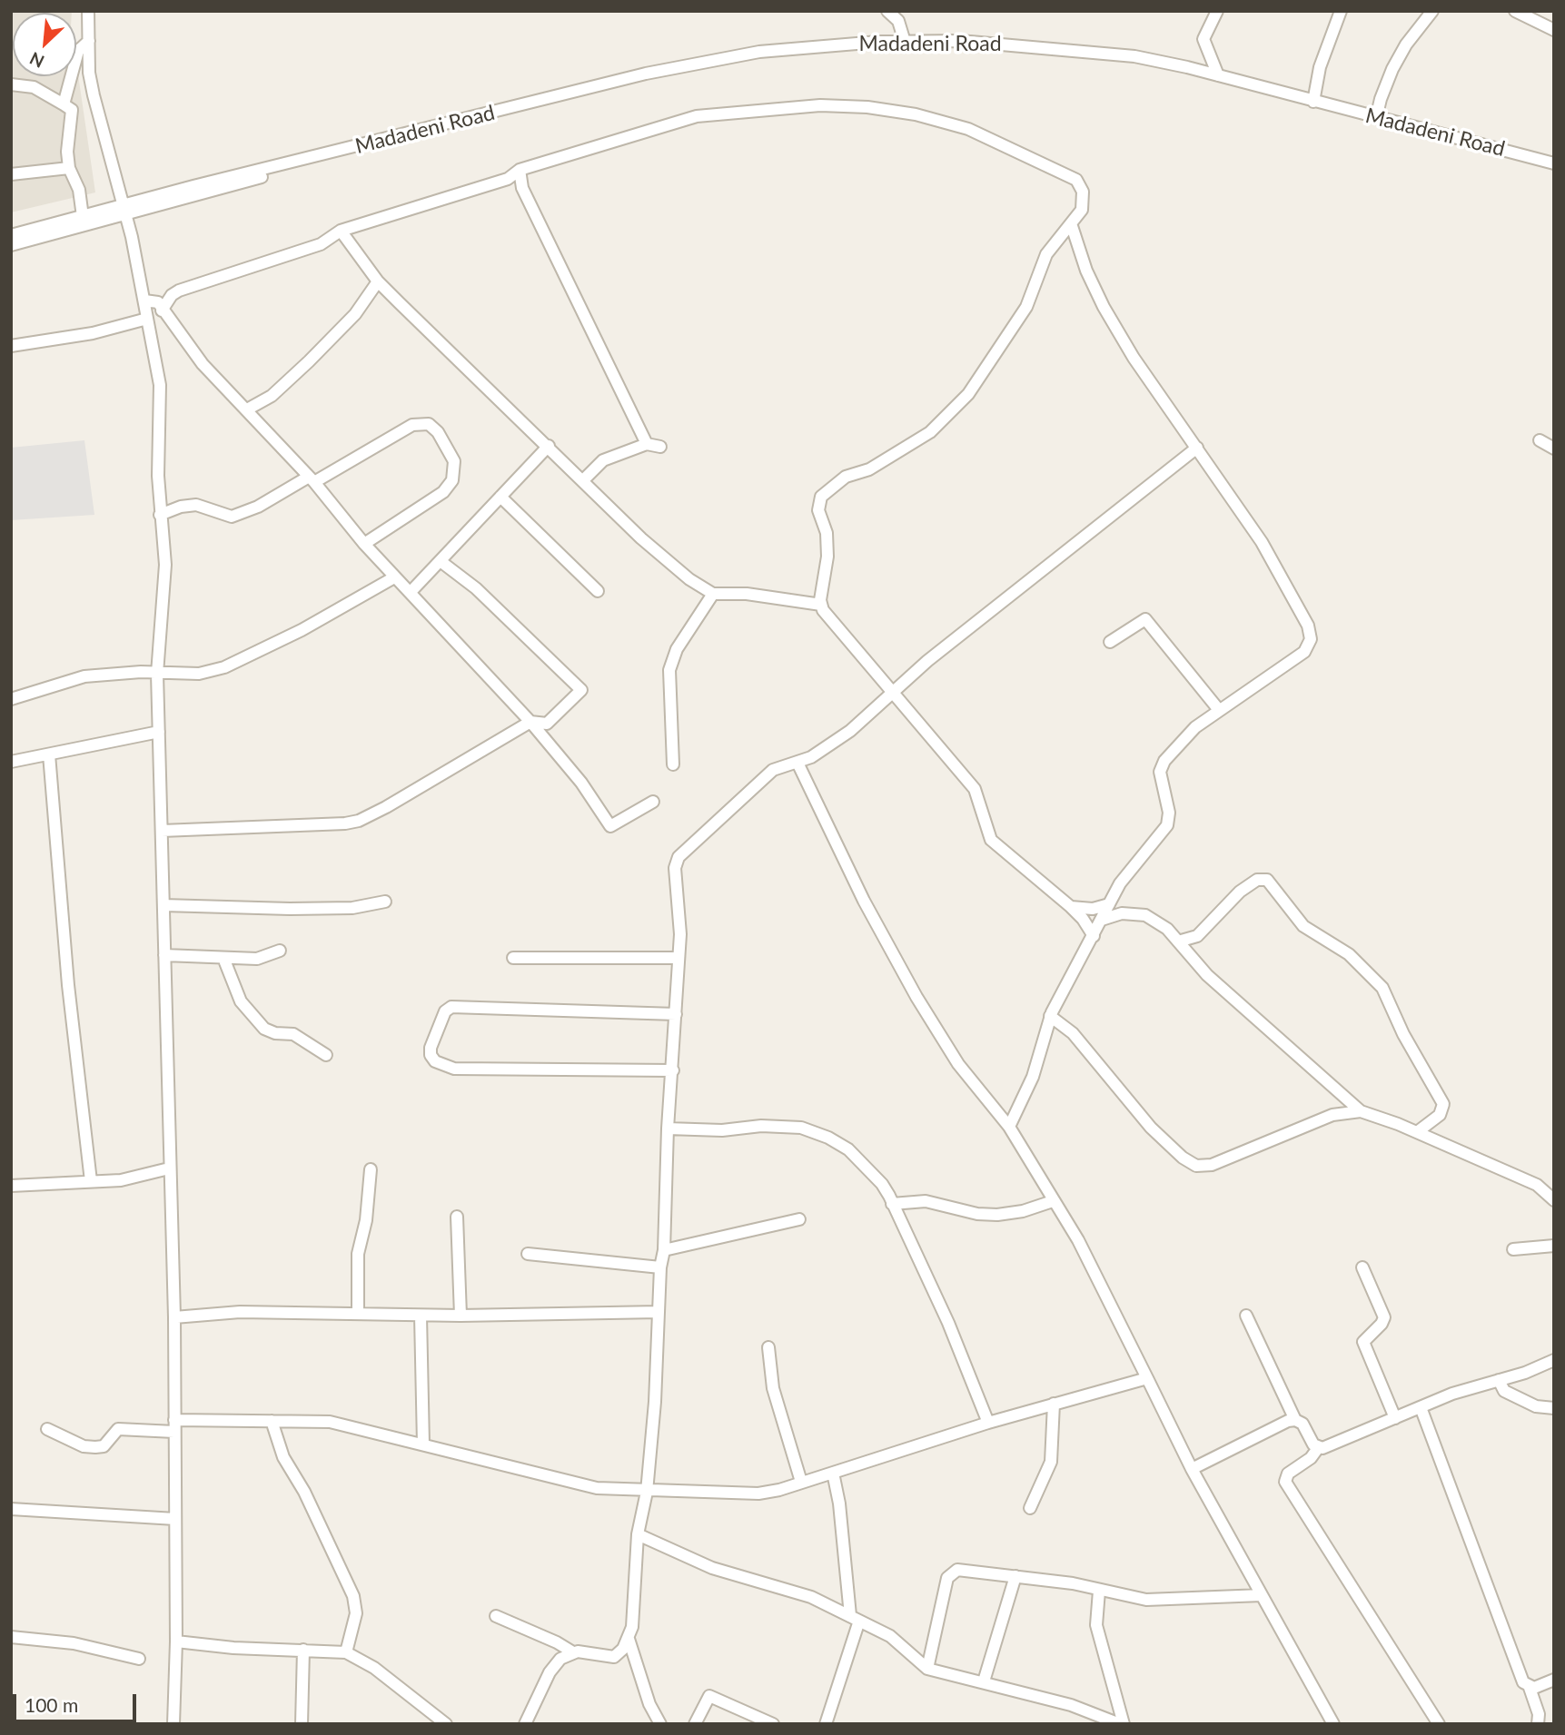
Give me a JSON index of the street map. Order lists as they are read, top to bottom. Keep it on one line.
{"streets":{"street":["Madadeni Road"]},"scale_bar":"100 m","north":"bottom left"}
